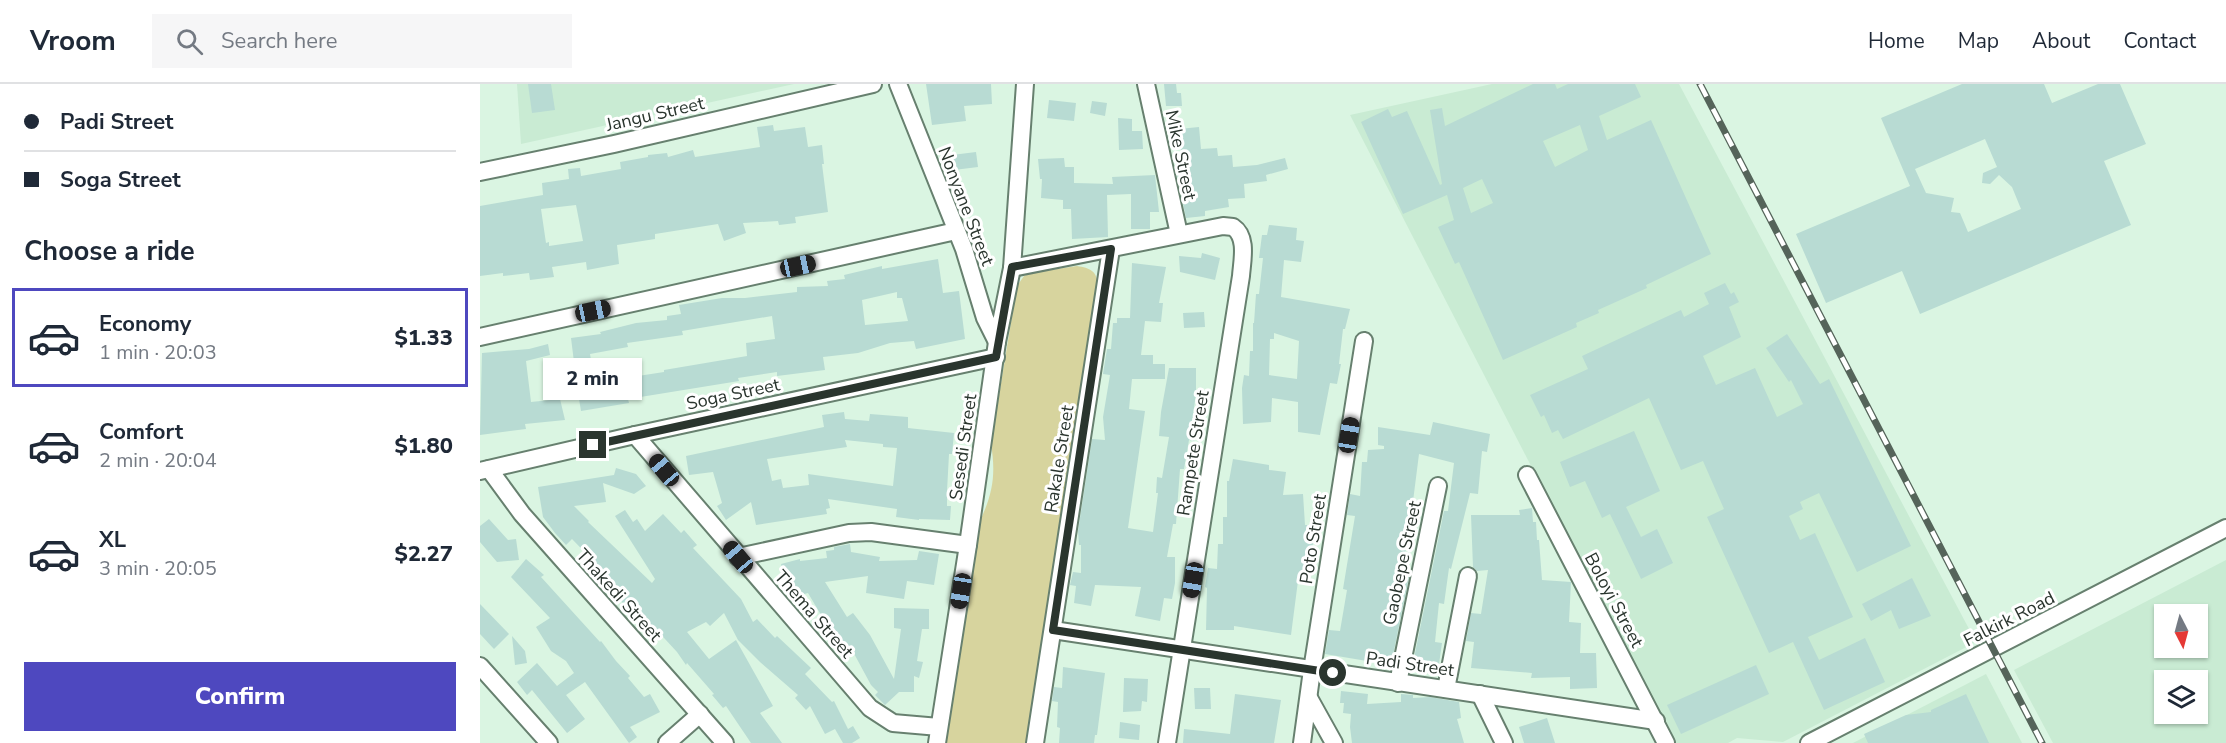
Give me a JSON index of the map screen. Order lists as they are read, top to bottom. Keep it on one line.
{"streets":{"street":["Jangu Street","Mike Street","Nonyane Street","Soga Street","Sesedi Street","Rampete Street","Rakale Street","Poto Street","Gaobepe Street","Thakedi Street","Boloyi Street","Thema Street","Falkirk Road","Padi Street"]},"crossings":[["Mike Street","Rampete Street"],["Nonyane Street","Soga Street"],["Nonyane Street","Sesedi Street"],["Soga Street","Sesedi Street"],["Soga Street","Thakedi Street"],["Soga Street","Thema Street"],["Sesedi Street","Thema Street"],["Rampete Street","Padi Street"],["Rakale Street","Padi Street"],["Poto Street","Padi Street"],["Gaobepe Street","Padi Street"],["Boloyi Street","Padi Street"]],"north":"bottom","page":{"header":"Vroom","search":"Search here","nav":["Home","Map","About","Contact"],"banner":["Padi Street","Soga Street"],"heading":"Choose a ride","list":[{"name":"Economy","note":"1 min · 20:03","value":"$1.33"},{"name":"Comfort","note":"2 min · 20:04","value":"$1.80"},{"name":"XL","note":"3 min · 20:05","value":"$2.27"}],"bubble":"2 min","buttons":"Confirm"}}
